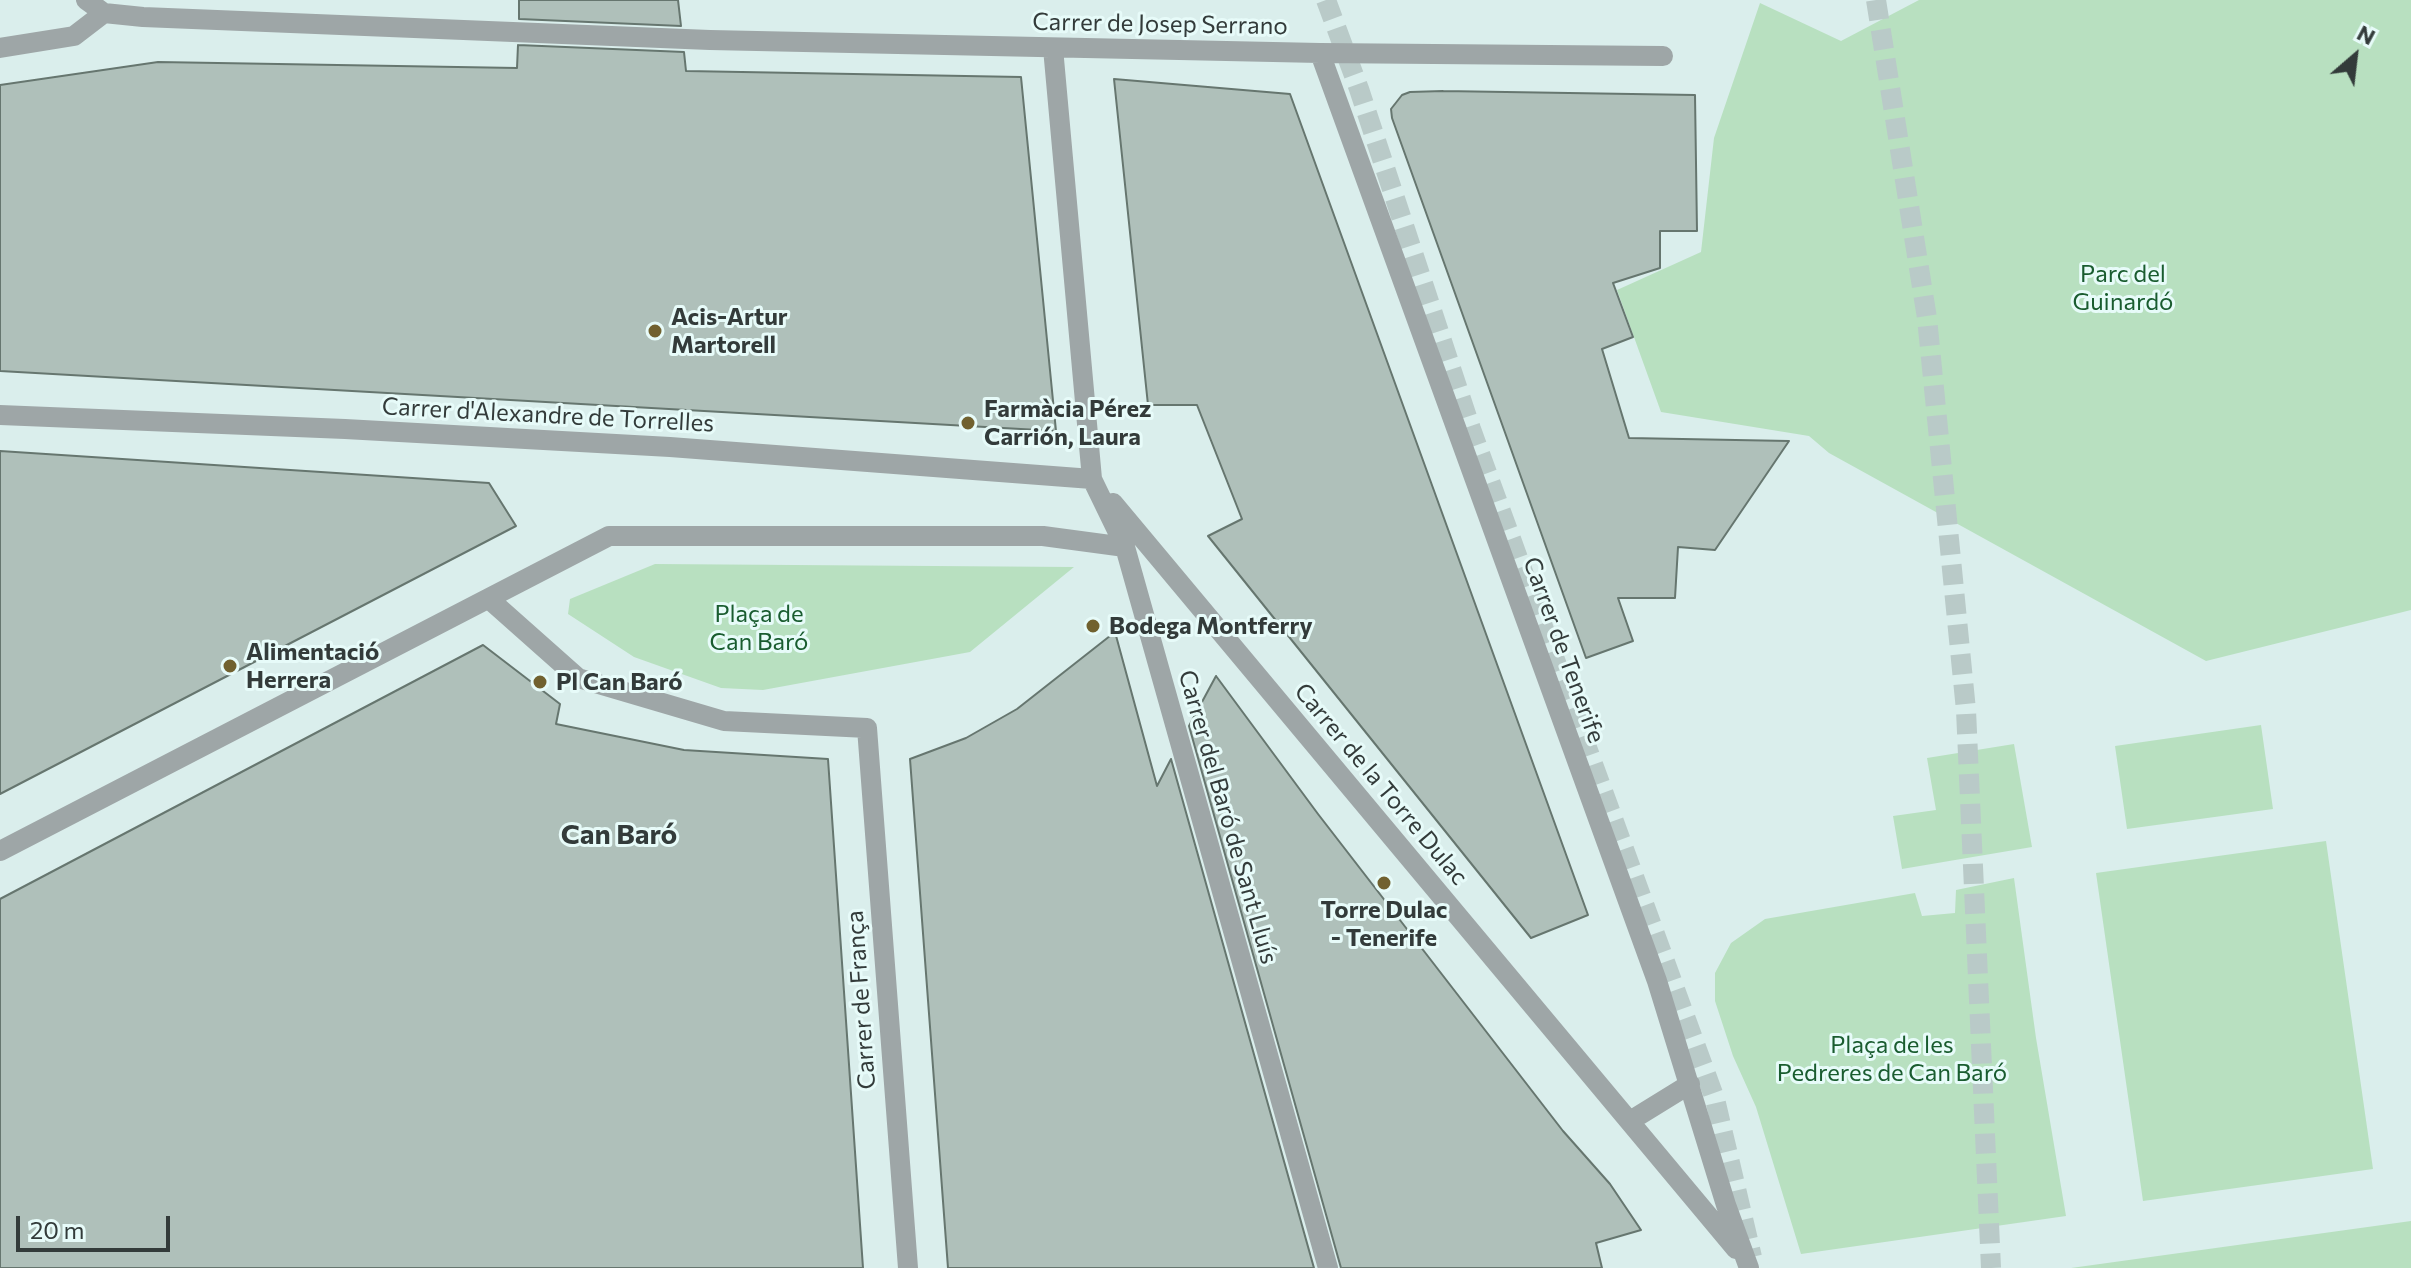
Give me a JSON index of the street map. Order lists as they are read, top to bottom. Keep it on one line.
{"streets":{"street":["Carrer de Josep Serrano","Carrer d'Alexandre de Torrelles","Carrer de Tenerife","Carrer de la Torre Dulac","Carrer del Baró de Sant Lluís","Carrer de França"]},"crossings":[["Carrer de Josep Serrano","Carrer de Tenerife"],["Carrer de Josep Serrano","Carrer del Baró de Sant Lluís"],["Carrer d'Alexandre de Torrelles","Carrer de la Torre Dulac"],["Carrer d'Alexandre de Torrelles","Carrer del Baró de Sant Lluís"],["Carrer de Tenerife","Carrer de la Torre Dulac"],["Carrer de la Torre Dulac","Carrer del Baró de Sant Lluís"]],"districts":["Can Baró"],"parks":["Parc del Guinardó","Plaça de Can Baró","Plaça de les Pedreres de Can Baró"],"places":["Acis-Artur Martorell","Farmàcia Pérez Carrión, Laura","Bodega Montferry","Alimentació Herrera","Pl Can Baró","Torre Dulac - Tenerife"],"scale_bar":"20 m","north":"top right"}
